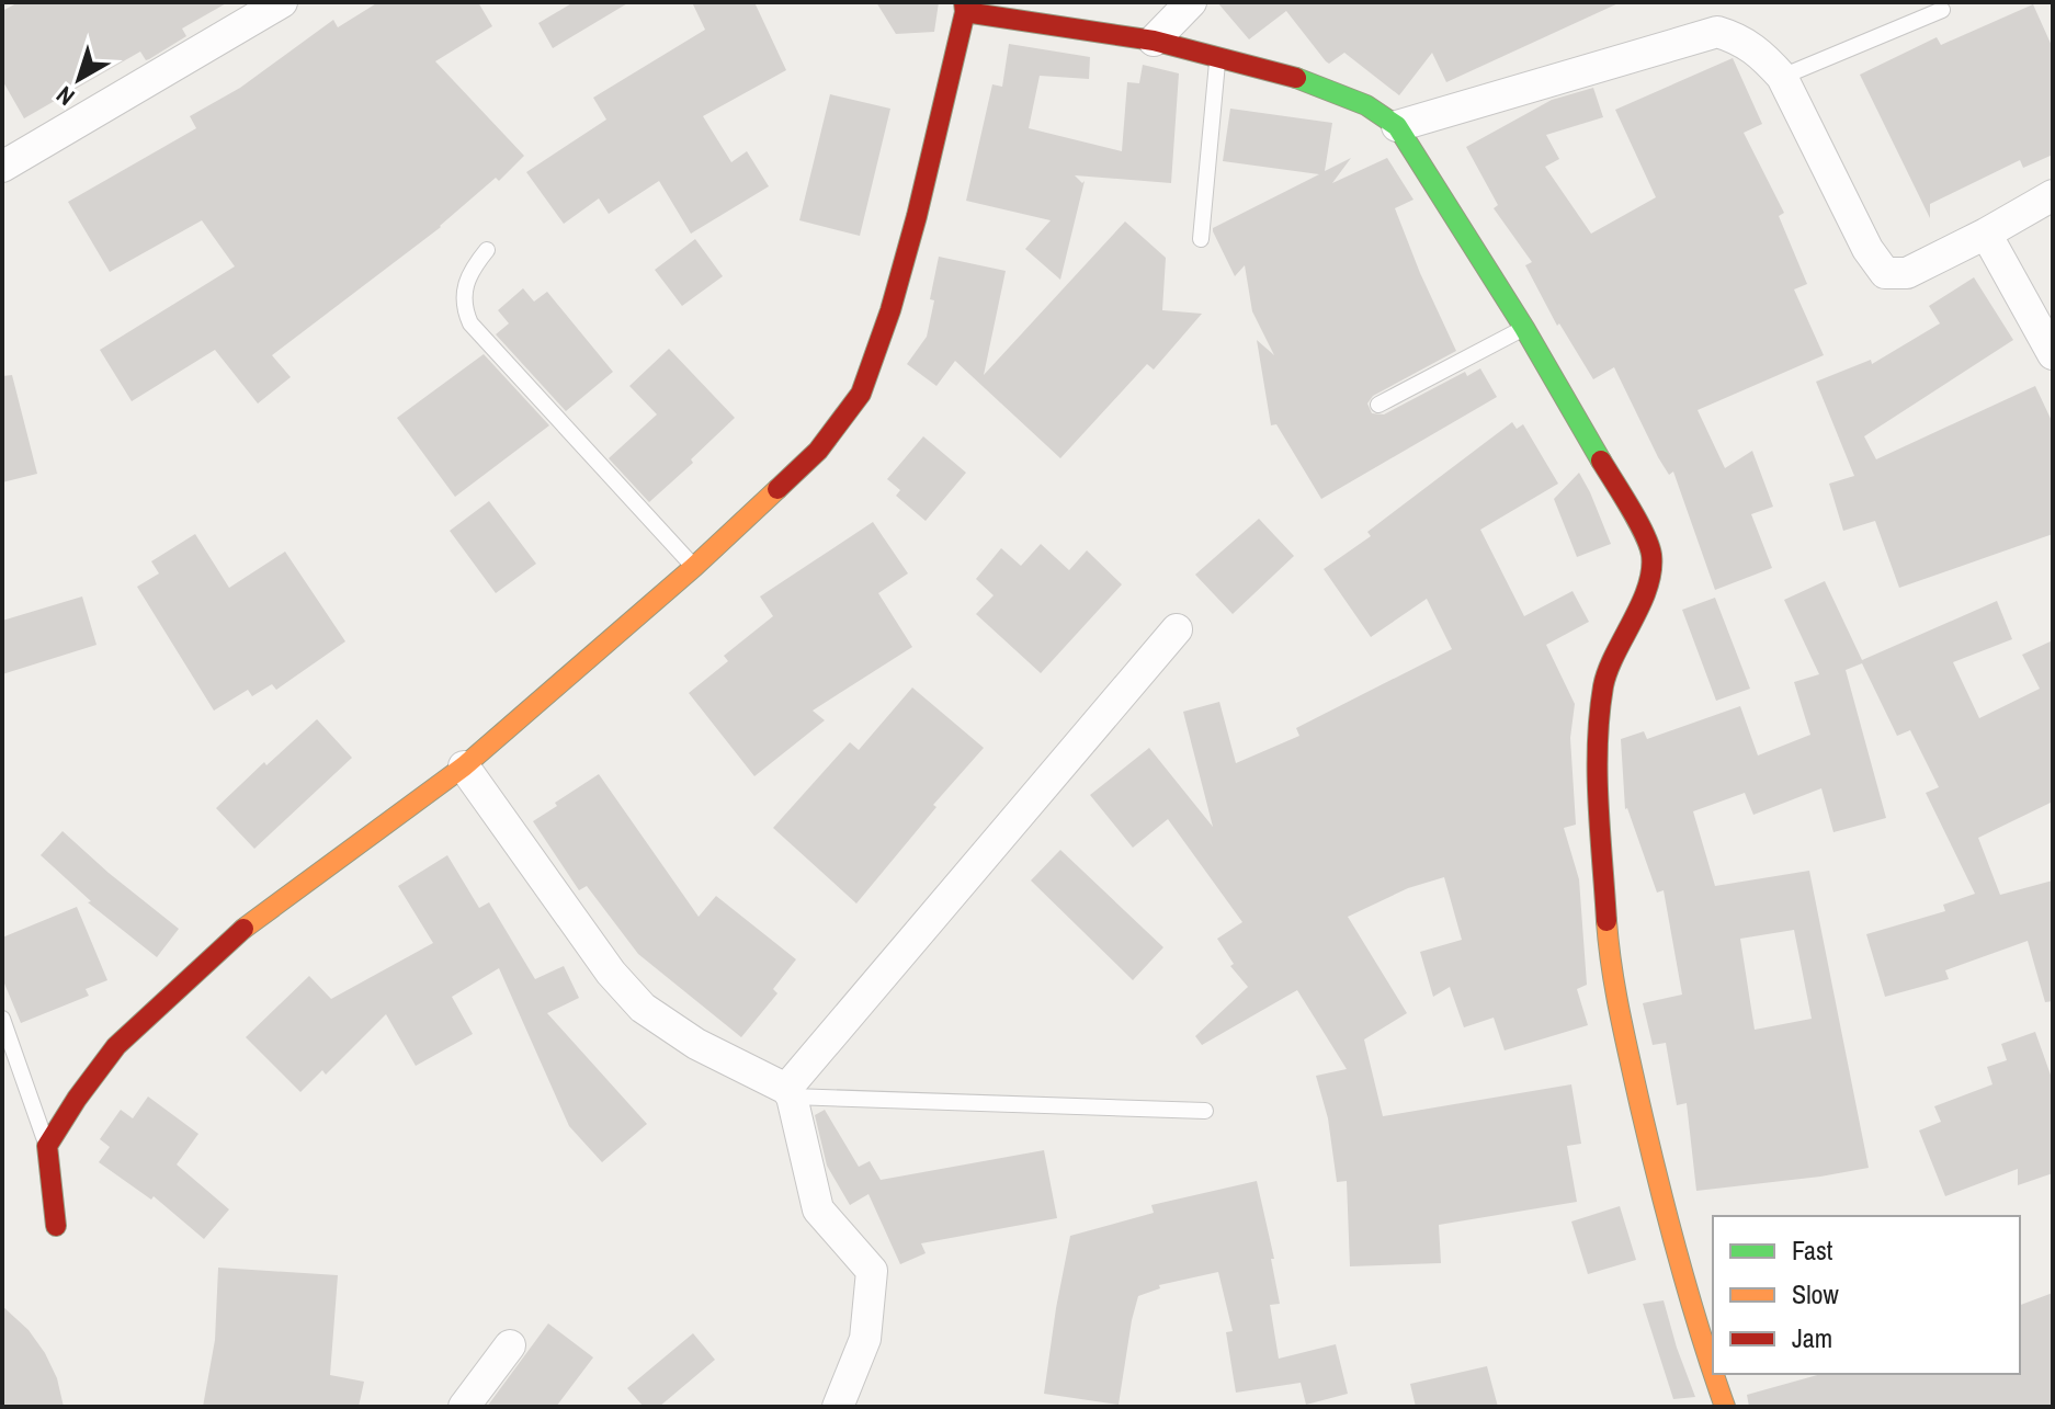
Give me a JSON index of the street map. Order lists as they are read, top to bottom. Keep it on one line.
{"legend":["Fast","Slow","Jam"],"north":"bottom left"}
